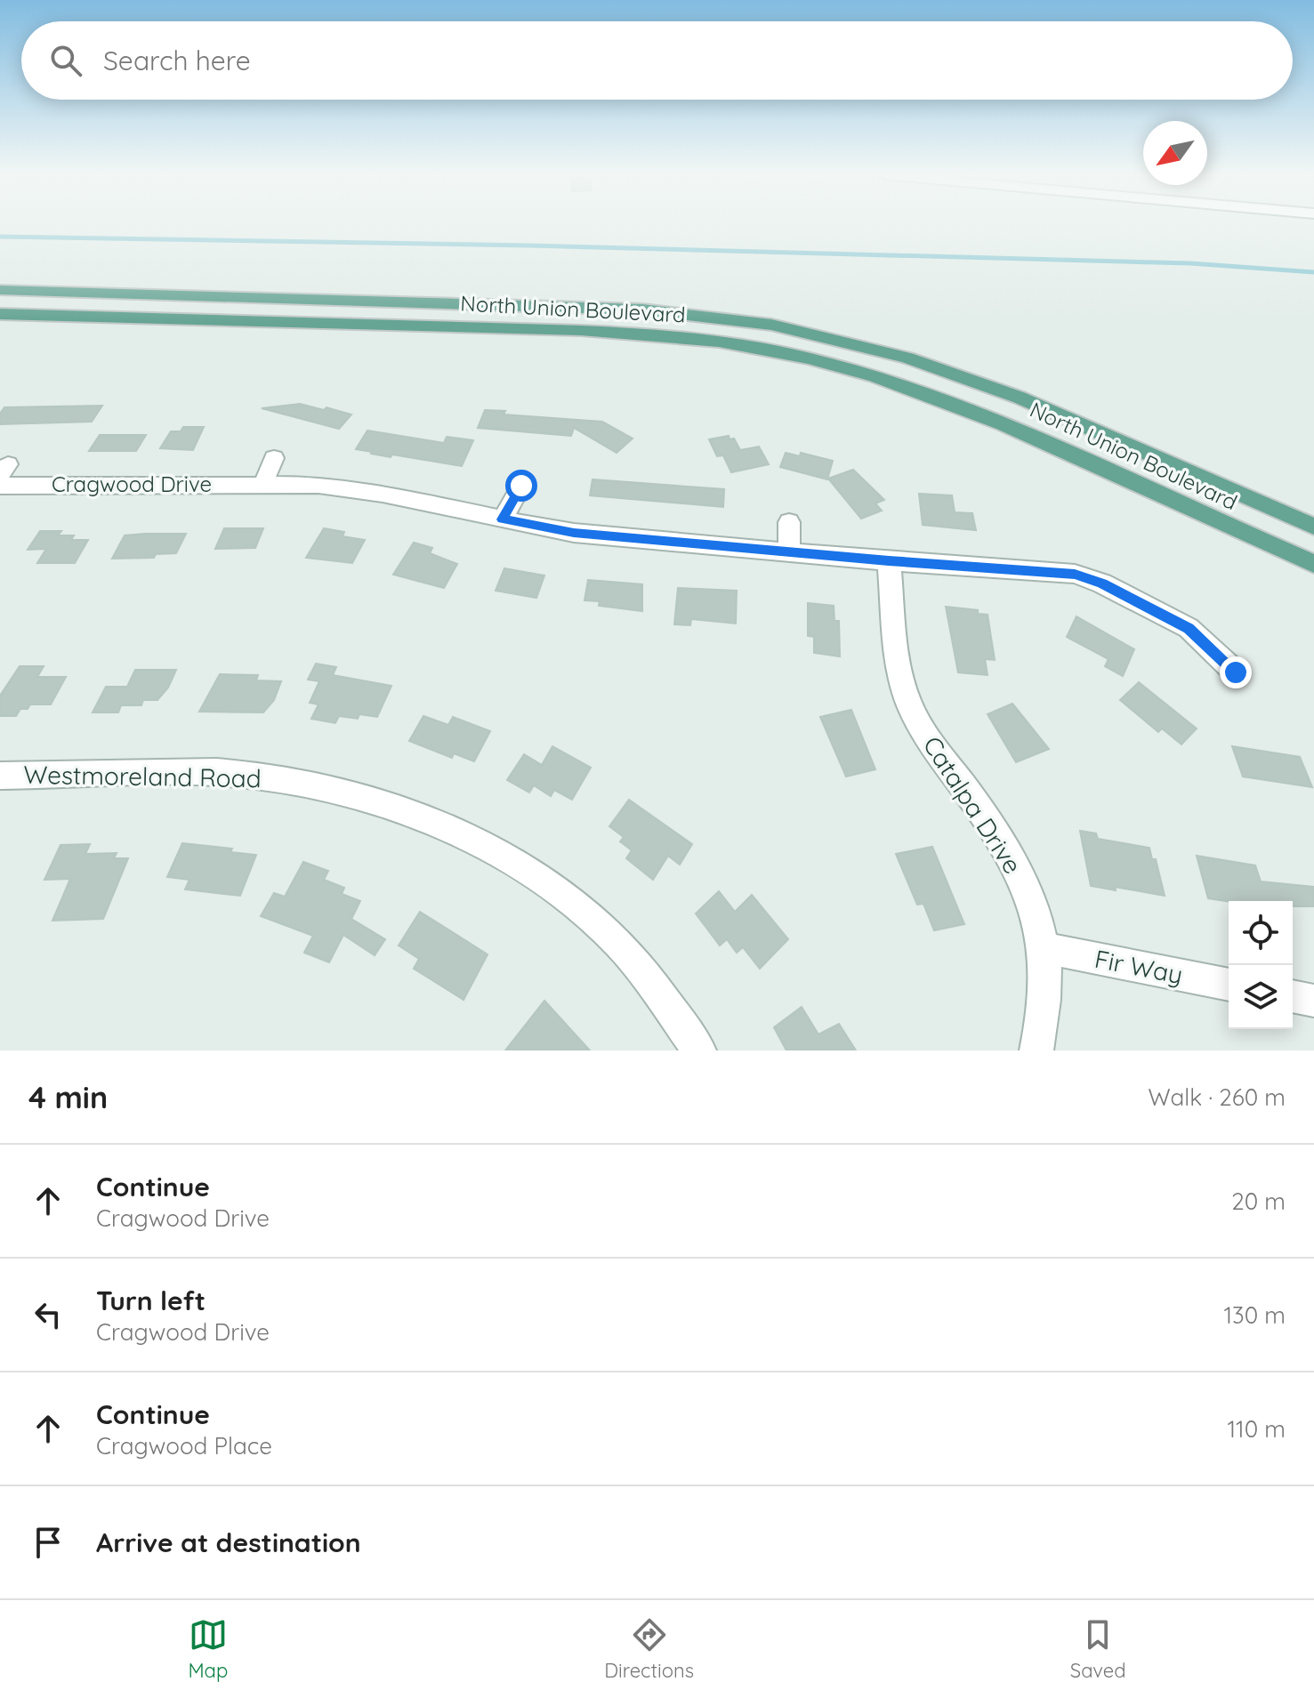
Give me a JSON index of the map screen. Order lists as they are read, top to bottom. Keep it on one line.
{"streets":{"main road":["North Union Boulevard"],"street":["Cragwood Drive","Westmoreland Road","Catalpa Drive","Fir Way"]},"crossings":[["Cragwood Drive","Catalpa Drive"],["Catalpa Drive","Fir Way"]],"north":"bottom left","page":{"search":"Search here","heading":["4 min","Walk · 260 m"],"list":[["Continue","Cragwood Drive","20 m"],["Turn left","Cragwood Drive","130 m"],["Continue","Cragwood Place","110 m"],"Arrive at destination"],"nav":["Map","Directions","Saved"]}}
